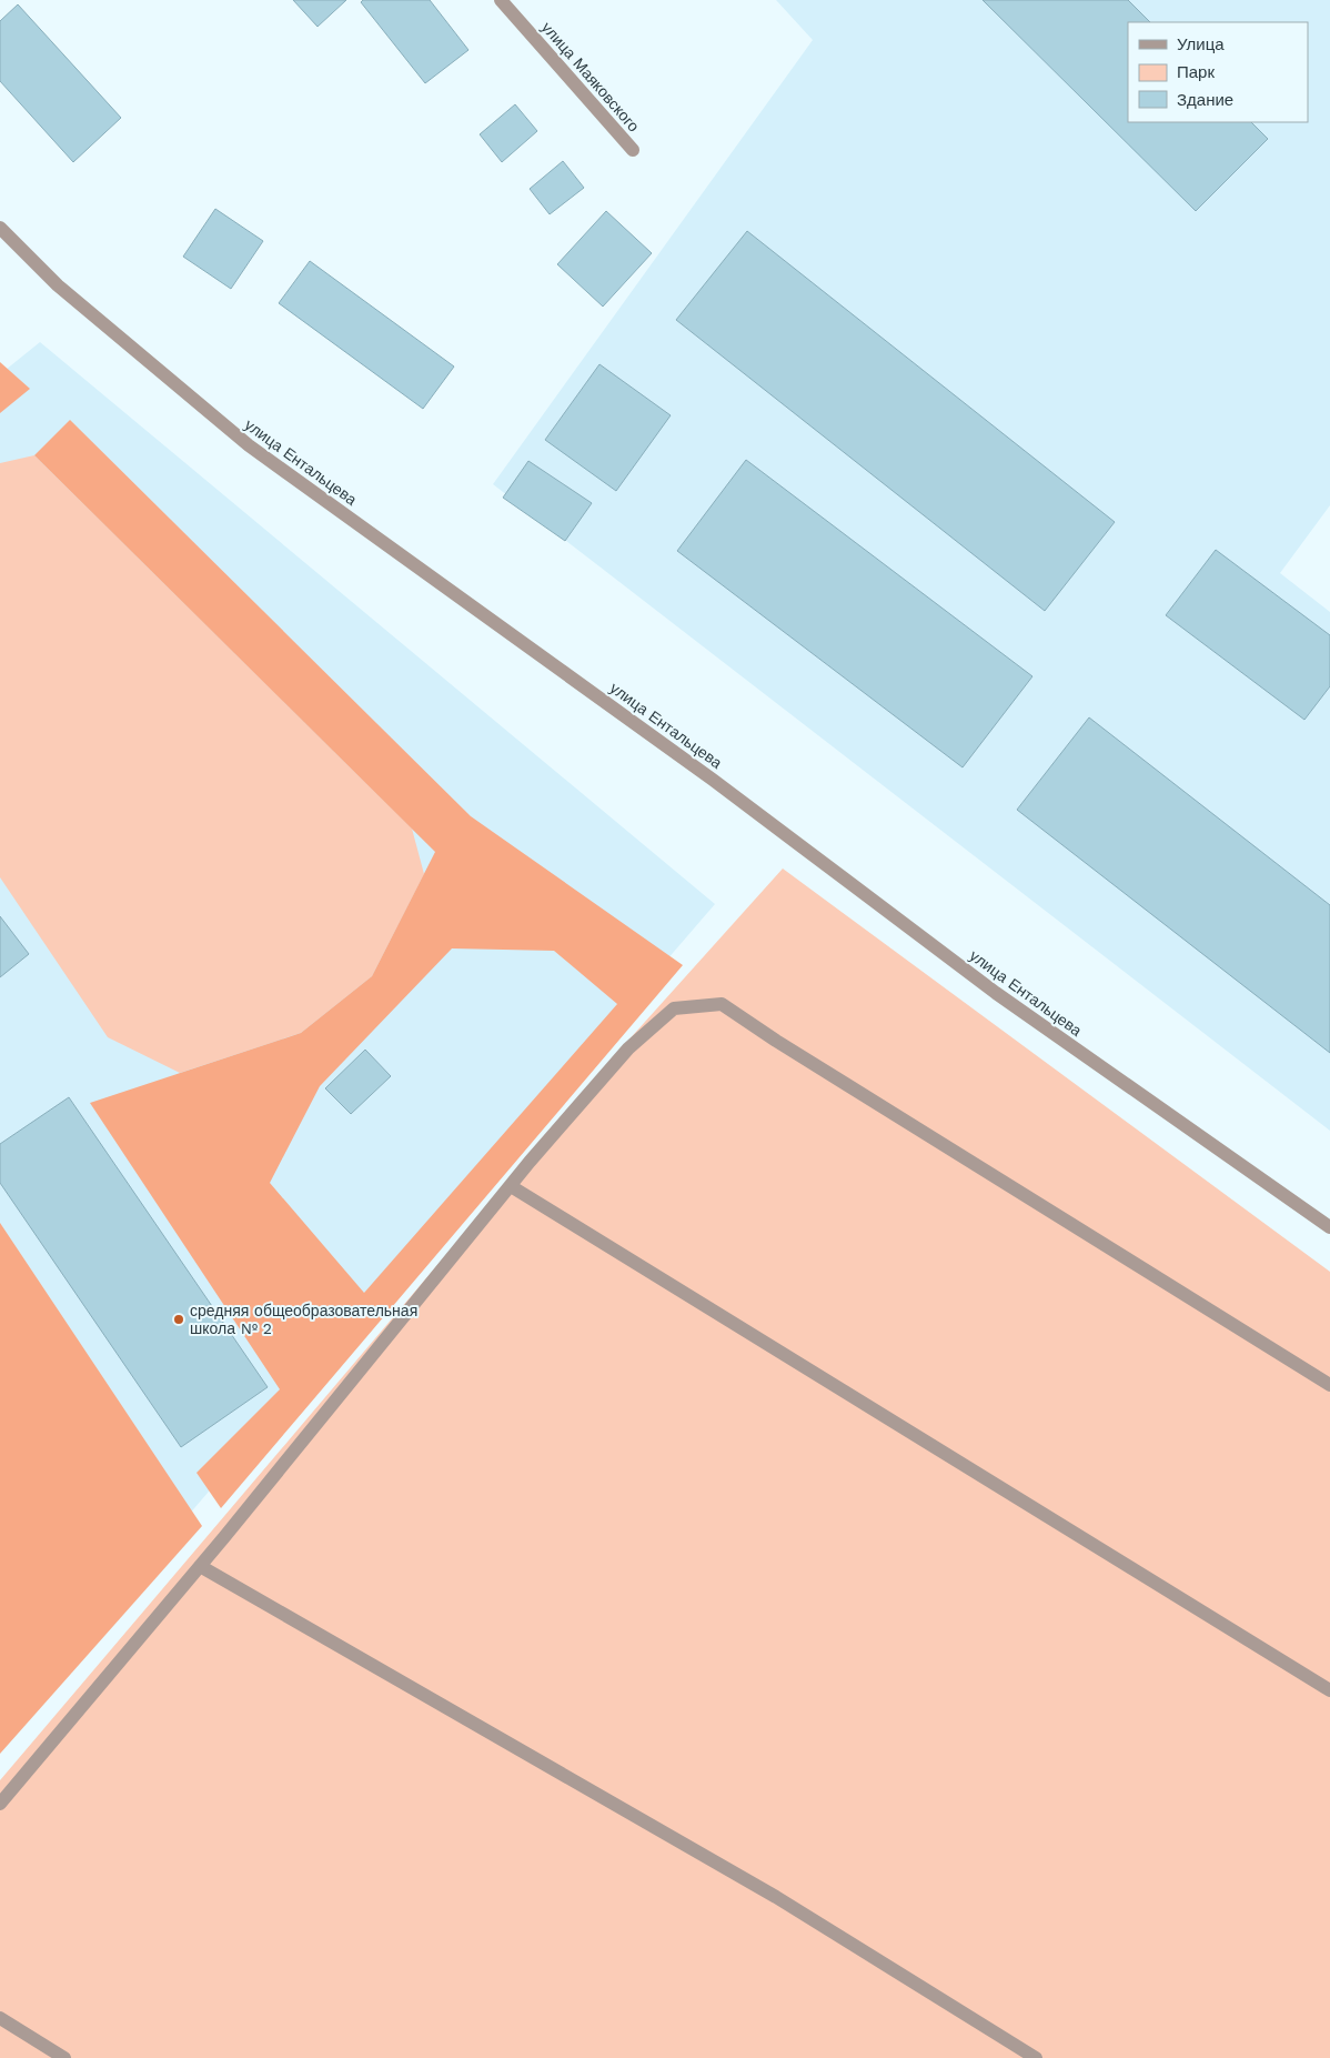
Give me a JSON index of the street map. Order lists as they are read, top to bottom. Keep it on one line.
{"streets":{"street":["улица Маяковского","улица Ентальцева"]},"places":["средняя общеобразовательная школа № 2"],"legend":["Улица","Парк","Здание"]}
